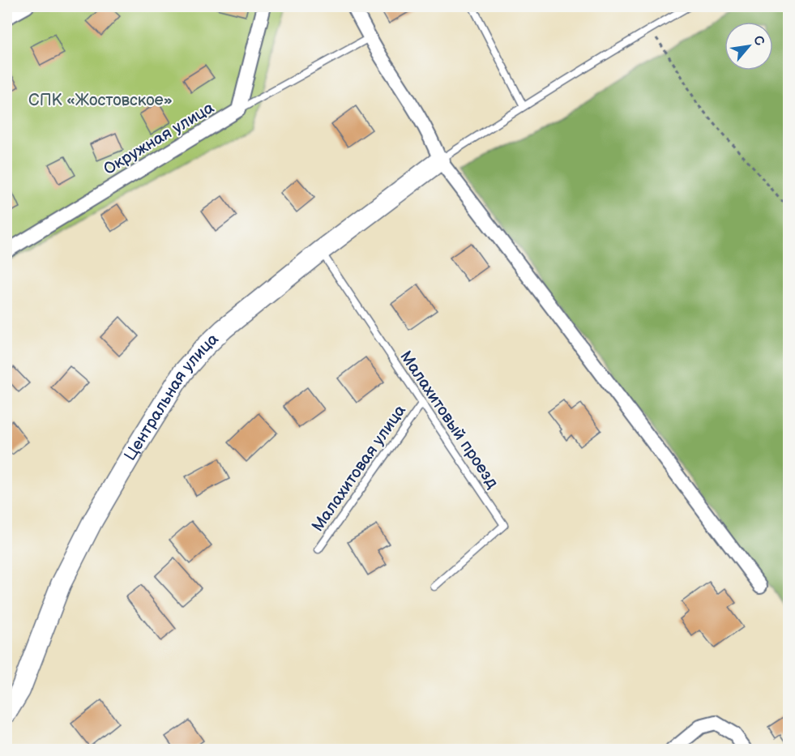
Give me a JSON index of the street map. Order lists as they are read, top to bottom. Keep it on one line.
{"streets":{"street":["Окружная улица","Центральная улица"],"lane":["Малахитовый проезд","Малахитовая улица"]},"crossings":[["Центральная улица","Малахитовый проезд"],["Малахитовый проезд","Малахитовая улица"]],"parks":["СПК «Жостовское»"],"north":"top right"}
